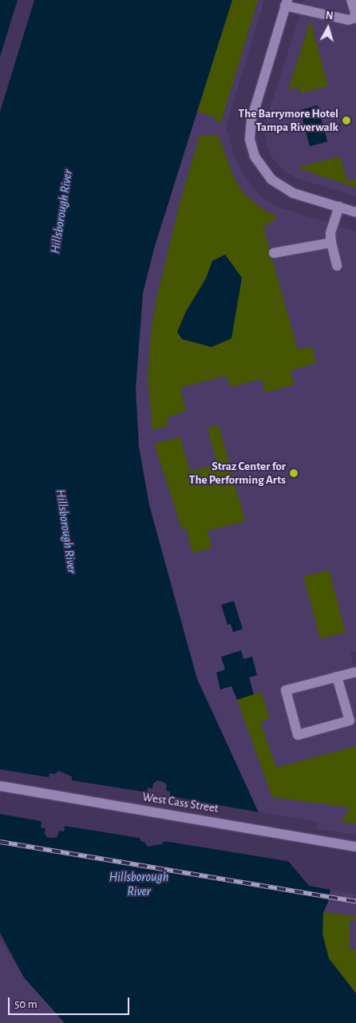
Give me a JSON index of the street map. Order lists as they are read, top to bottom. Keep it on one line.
{"streets":{"street":["West Cass Street"]},"water":["Hillsborough River"],"places":["The Barrymore Hotel Tampa Riverwalk","Straz Center for The Performing Arts"],"scale_bar":"50 m","north":"top"}
